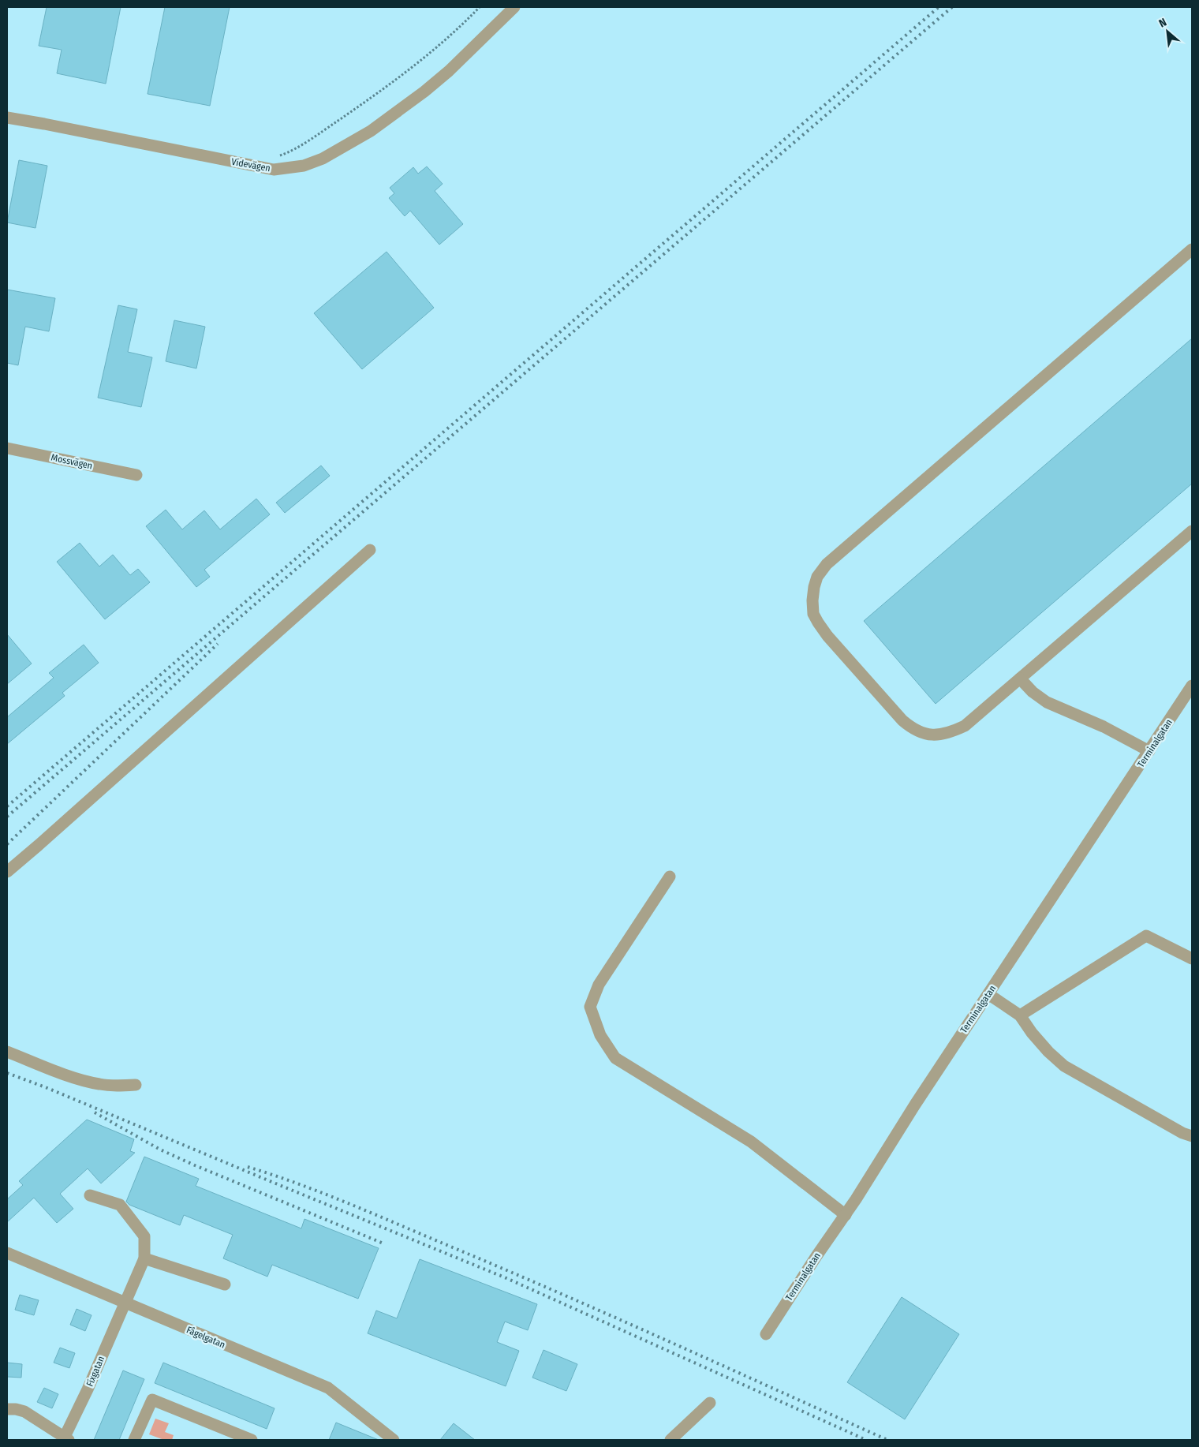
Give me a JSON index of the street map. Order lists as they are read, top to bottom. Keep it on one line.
{"streets":{"street":["Videvägen","Mossvägen","Terminalgatan","Fågelgatan","Fixgatan"]},"crossings":[["Fågelgatan","Fixgatan"]],"north":"top left"}
